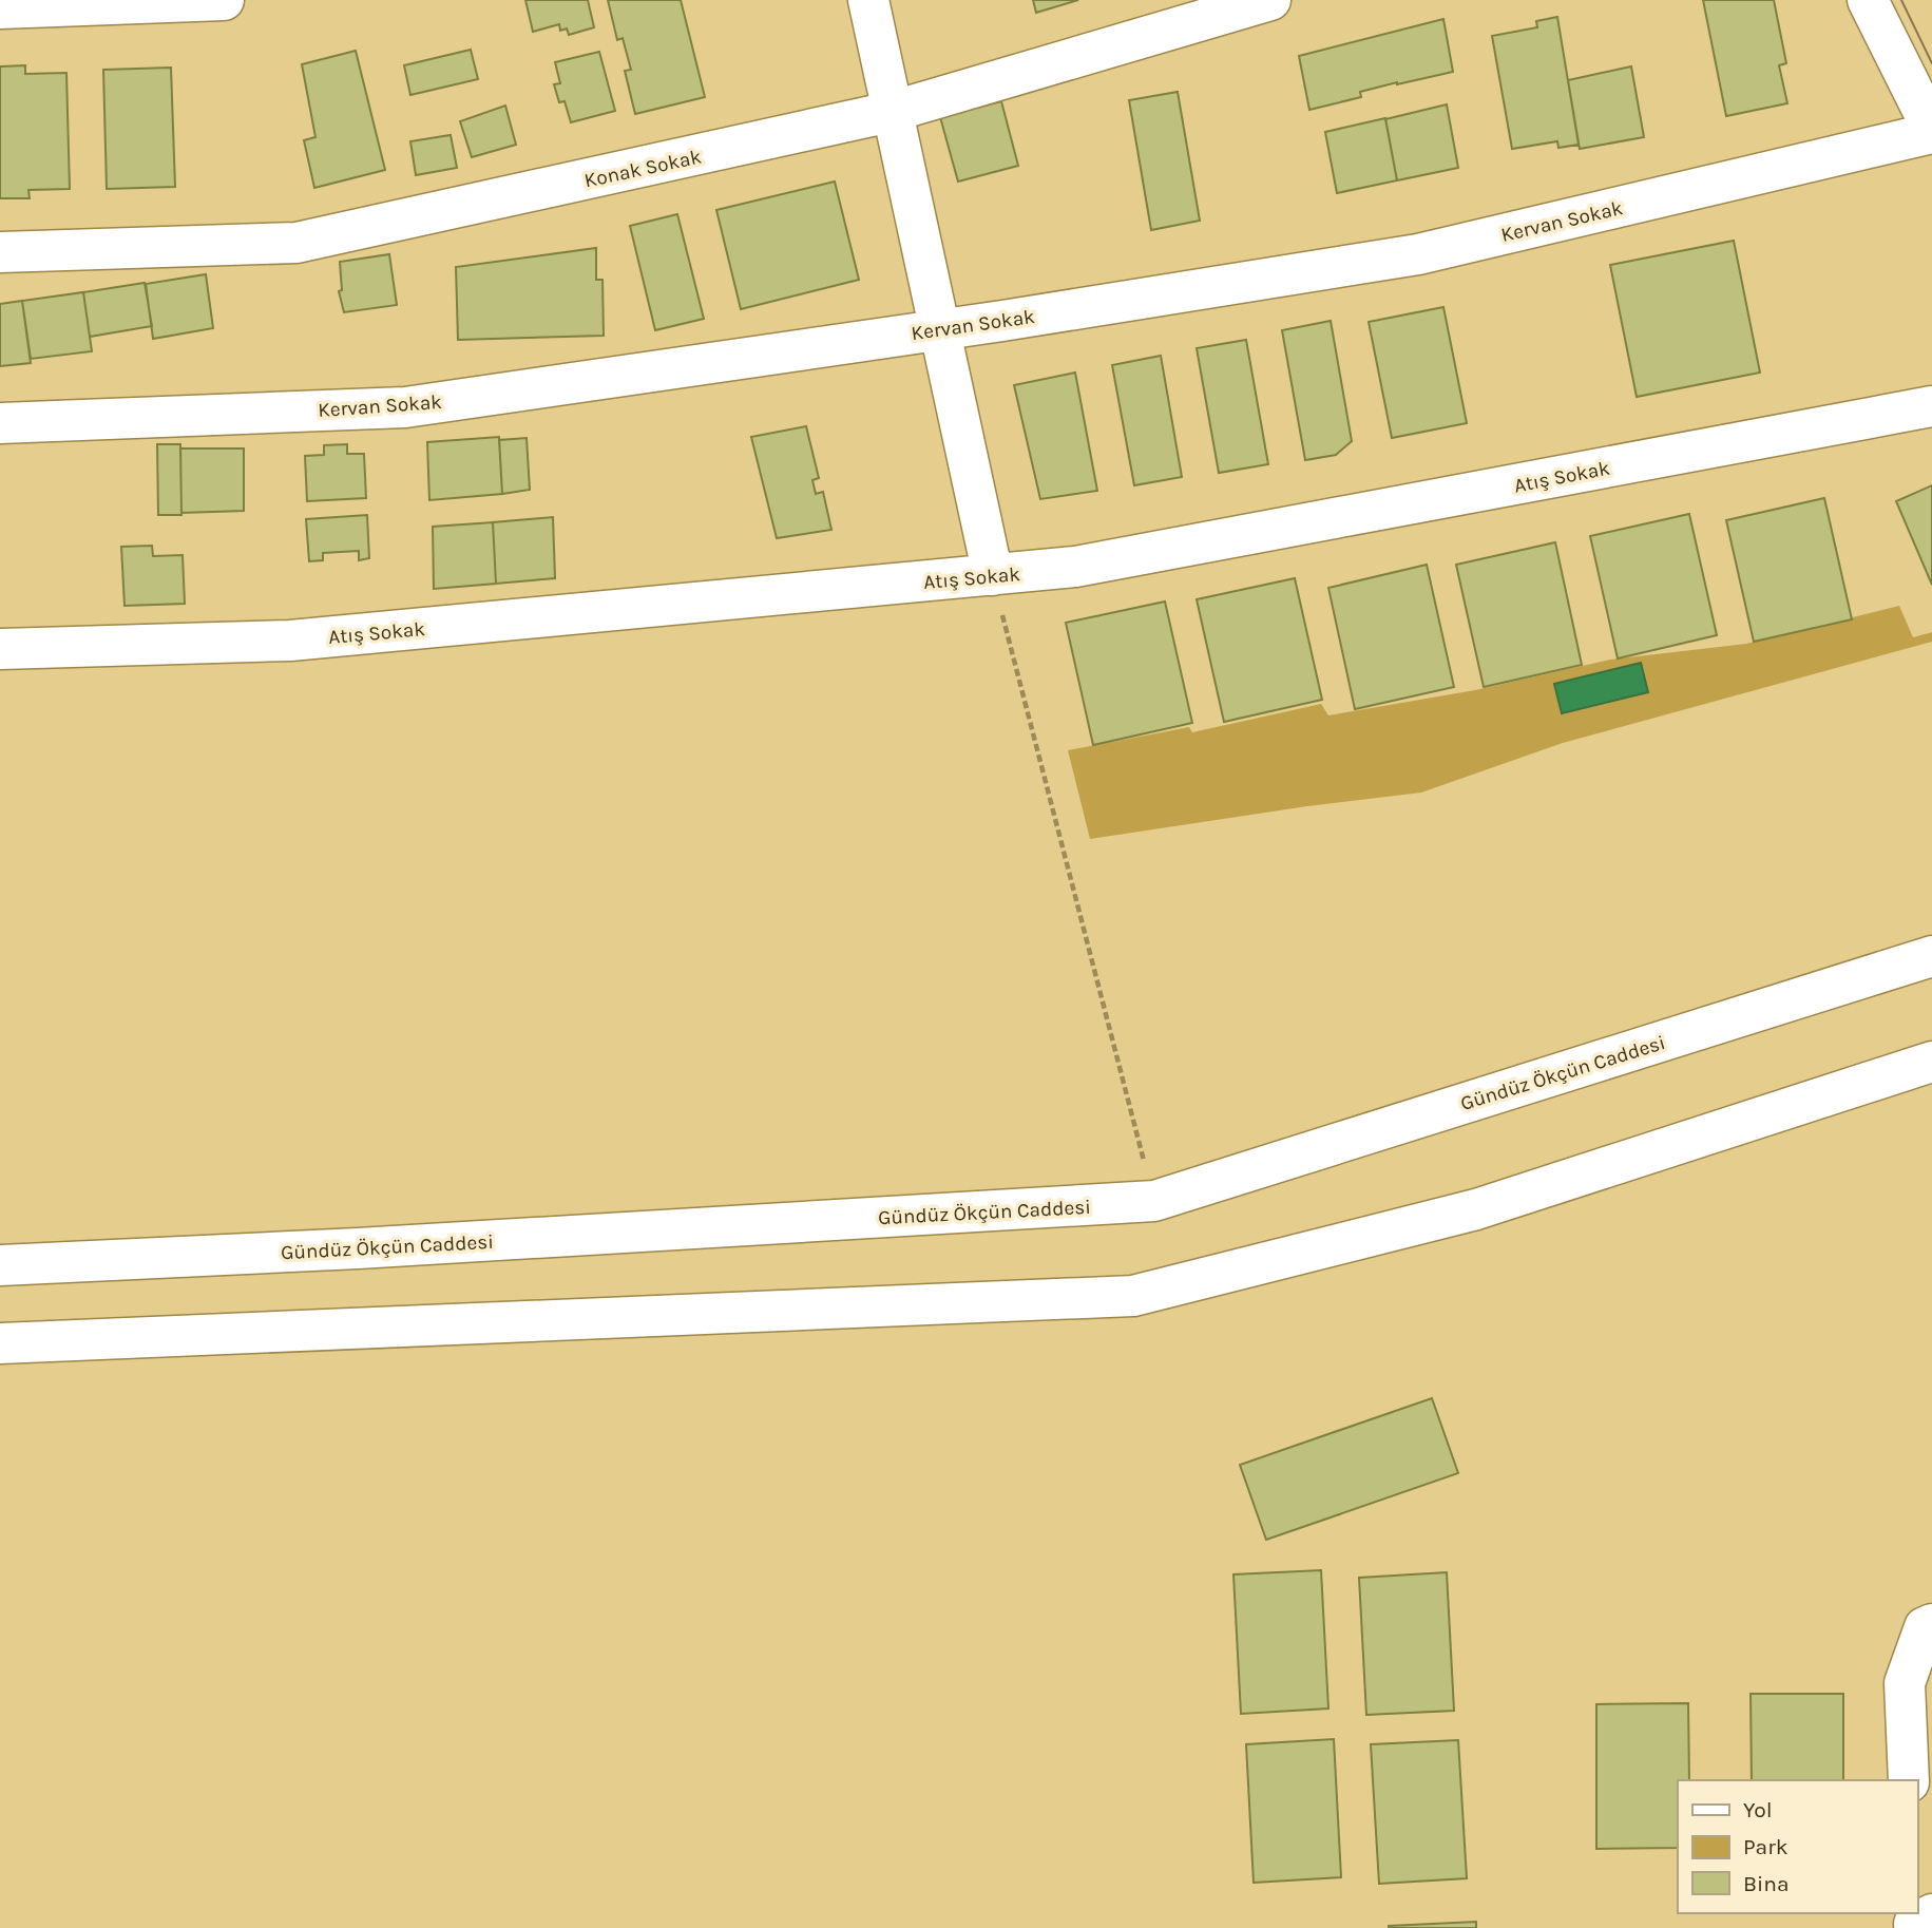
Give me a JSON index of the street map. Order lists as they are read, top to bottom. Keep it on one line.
{"streets":{"street":["Konak Sokak","Kervan Sokak","Atış Sokak","Gündüz Ökçün Caddesi"]},"legend":["Yol","Park","Bina"]}
